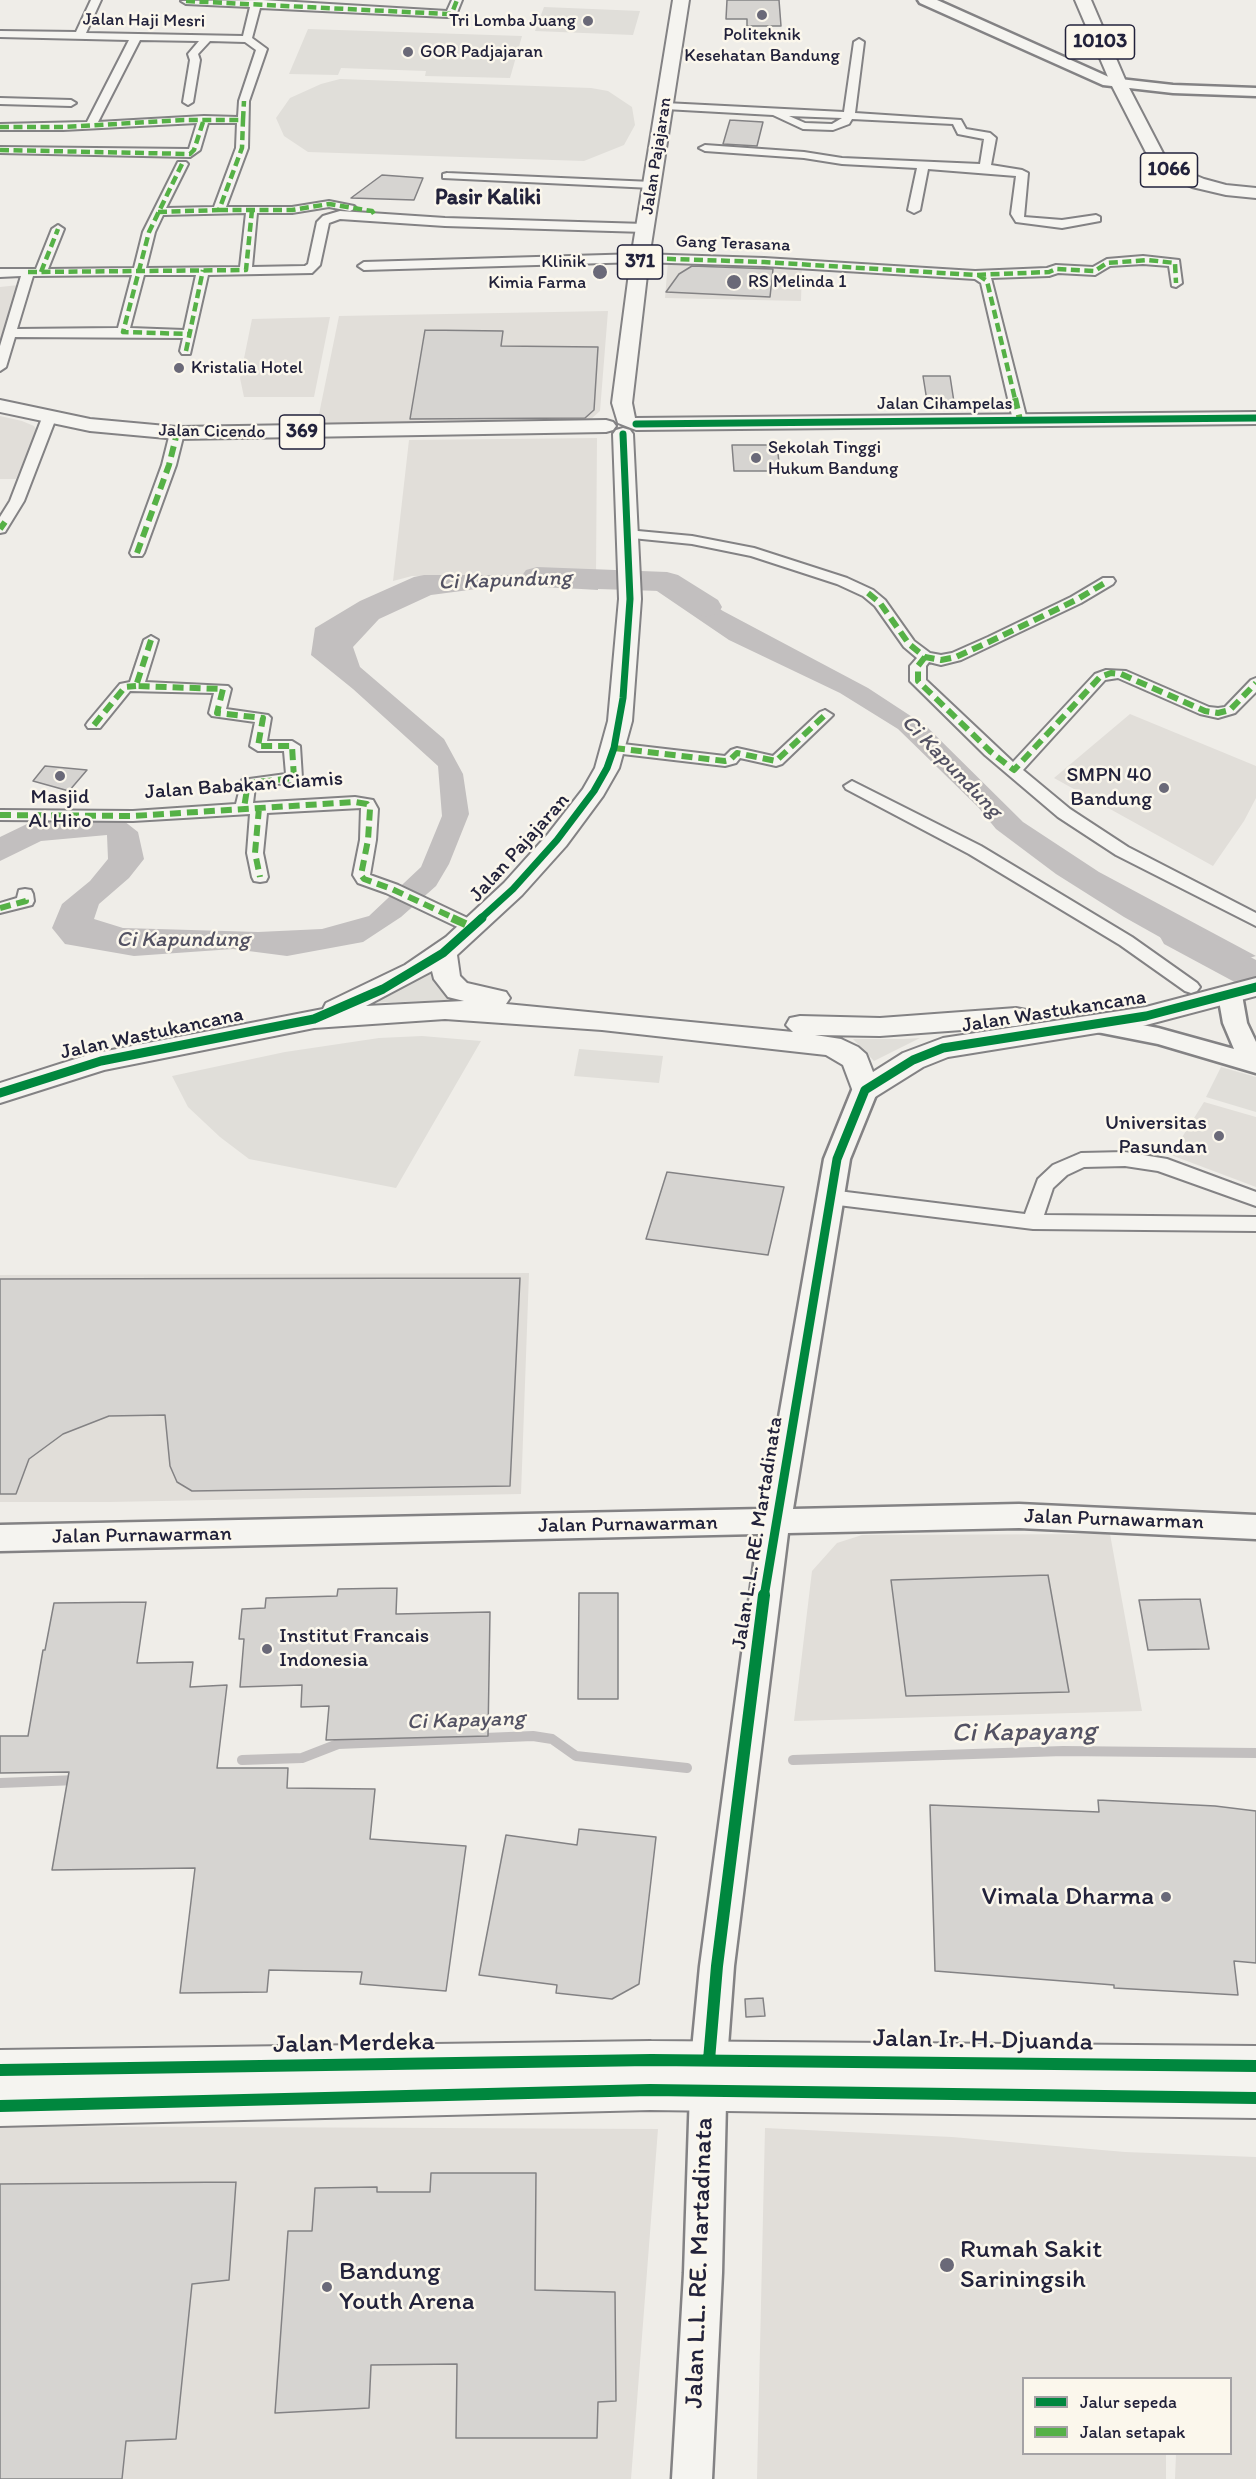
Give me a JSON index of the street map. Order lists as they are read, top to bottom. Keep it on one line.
{"streets":{"main road":["10103","Jalan Pajajaran","1066","371","Jalan Cihampelas","Jalan Cicendo","369","Jalan Wastukancana","Jalan Purnawarman","Jalan L.L. RE. Martadinata","Jalan Ir. H. Djuanda","Jalan Merdeka"],"street":["Jalan Haji Mesri","Gang Terasana","Jalan Babakan Ciamis"]},"crossings":[["10103","1066"],["Jalan Pajajaran","Gang Terasana"],["Jalan Pajajaran","Jalan Cihampelas"],["Jalan Pajajaran","Jalan Cicendo"],["Jalan Pajajaran","Jalan Babakan Ciamis"],["Jalan Pajajaran","Jalan Wastukancana"],["Jalan Cihampelas","Jalan Cicendo"],["Jalan Wastukancana","Jalan L.L. RE. Martadinata"],["Jalan Purnawarman","Jalan L.L. RE. Martadinata"],["Jalan L.L. RE. Martadinata","Jalan Ir. H. Djuanda"],["Jalan L.L. RE. Martadinata","Jalan Merdeka"],["Jalan Ir. H. Djuanda","Jalan Merdeka"]],"districts":["Pasir Kaliki"],"water":["Ci Kapundung","Ci Kapayang"],"places":["Politeknik Kesehatan Bandung","Tri Lomba Juang","GOR Padjajaran","Klinik Kimia Farma","RS Melinda 1","Kristalia Hotel","Sekolah Tinggi Hukum Bandung","Masjid Al Hiro","SMPN 40 Bandung","Universitas Pasundan","Institut Francais Indonesia","Vimala Dharma","Rumah Sakit Sariningsih","Bandung Youth Arena"],"legend":["Jalur sepeda","Jalan setapak"]}
